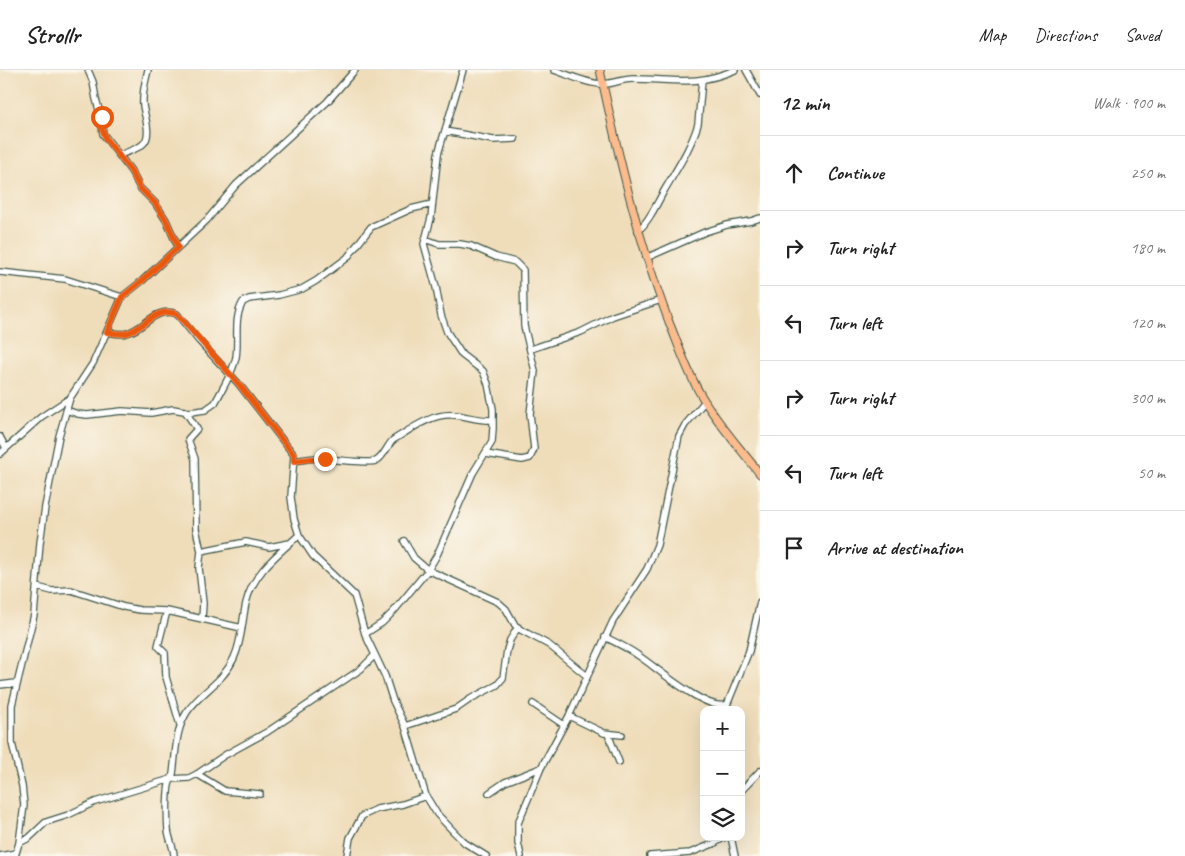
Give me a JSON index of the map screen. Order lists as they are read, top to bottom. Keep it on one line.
{"page":{"header":"Strollr","nav":["Map","Directions","Saved"],"heading":["12 min","Walk · 900 m"],"list":[["Continue","250 m"],["Turn right","180 m"],["Turn left","120 m"],["Turn right","300 m"],["Turn left","50 m"],"Arrive at destination"],"map_buttons":["+","−"]}}
